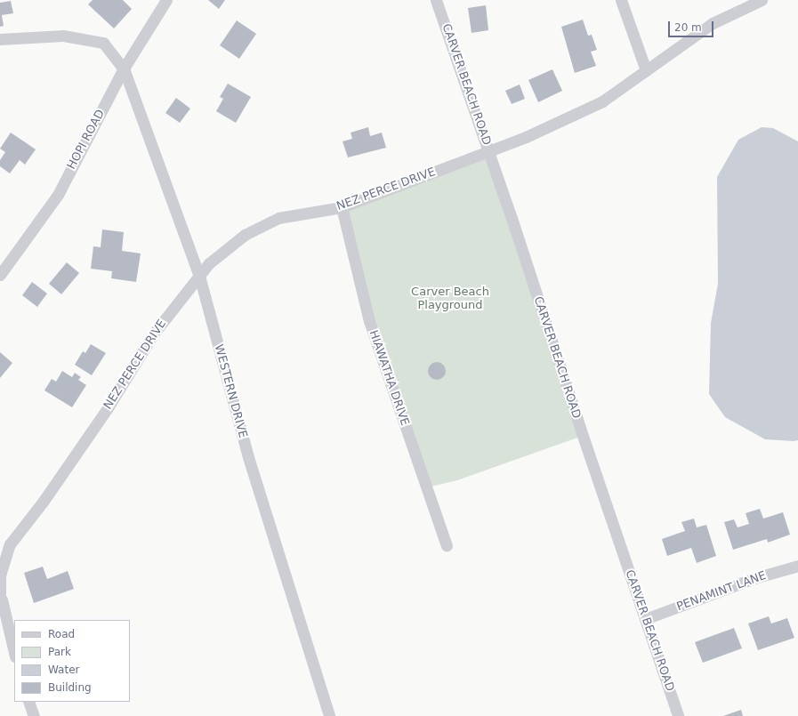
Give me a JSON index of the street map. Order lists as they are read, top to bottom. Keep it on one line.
{"streets":{"street":["CARVER BEACH ROAD","HOPI ROAD","NEZ PERCE DRIVE","HIAWATHA DRIVE","WESTERN DRIVE","PENAMINT LANE"]},"crossings":[["CARVER BEACH ROAD","NEZ PERCE DRIVE"],["CARVER BEACH ROAD","PENAMINT LANE"],["HOPI ROAD","WESTERN DRIVE"],["NEZ PERCE DRIVE","HIAWATHA DRIVE"],["NEZ PERCE DRIVE","WESTERN DRIVE"]],"parks":["Carver Beach Playground"],"legend":["Road","Park","Water","Building"],"scale_bar":"20 m"}
